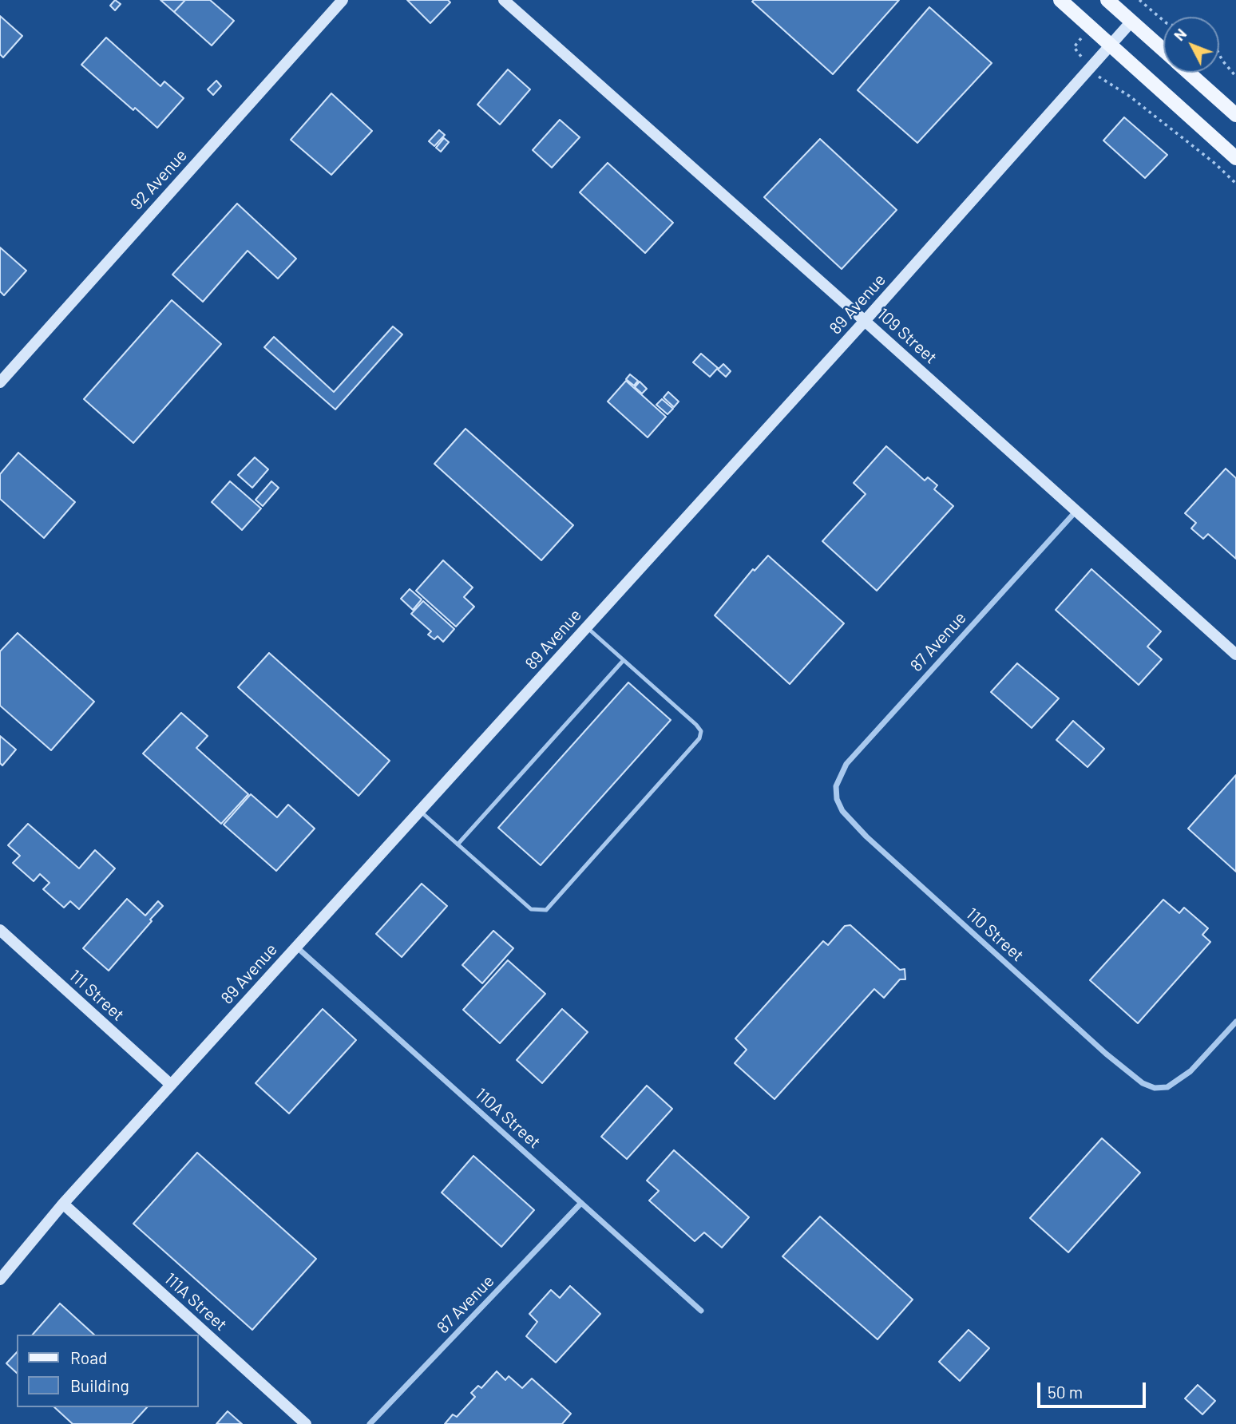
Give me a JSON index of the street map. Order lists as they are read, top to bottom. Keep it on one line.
{"streets":{"street":["92 Avenue","89 Avenue","109 Street","87 Avenue","110 Street","111 Street","110A Street","111A Street"]},"crossings":[["89 Avenue","109 Street"],["89 Avenue","111 Street"],["89 Avenue","110A Street"],["89 Avenue","111A Street"],["109 Street","87 Avenue"],["87 Avenue","110 Street"],["87 Avenue","110A Street"]],"legend":["Road","Building"],"scale_bar":"50 m","north":"top left"}
